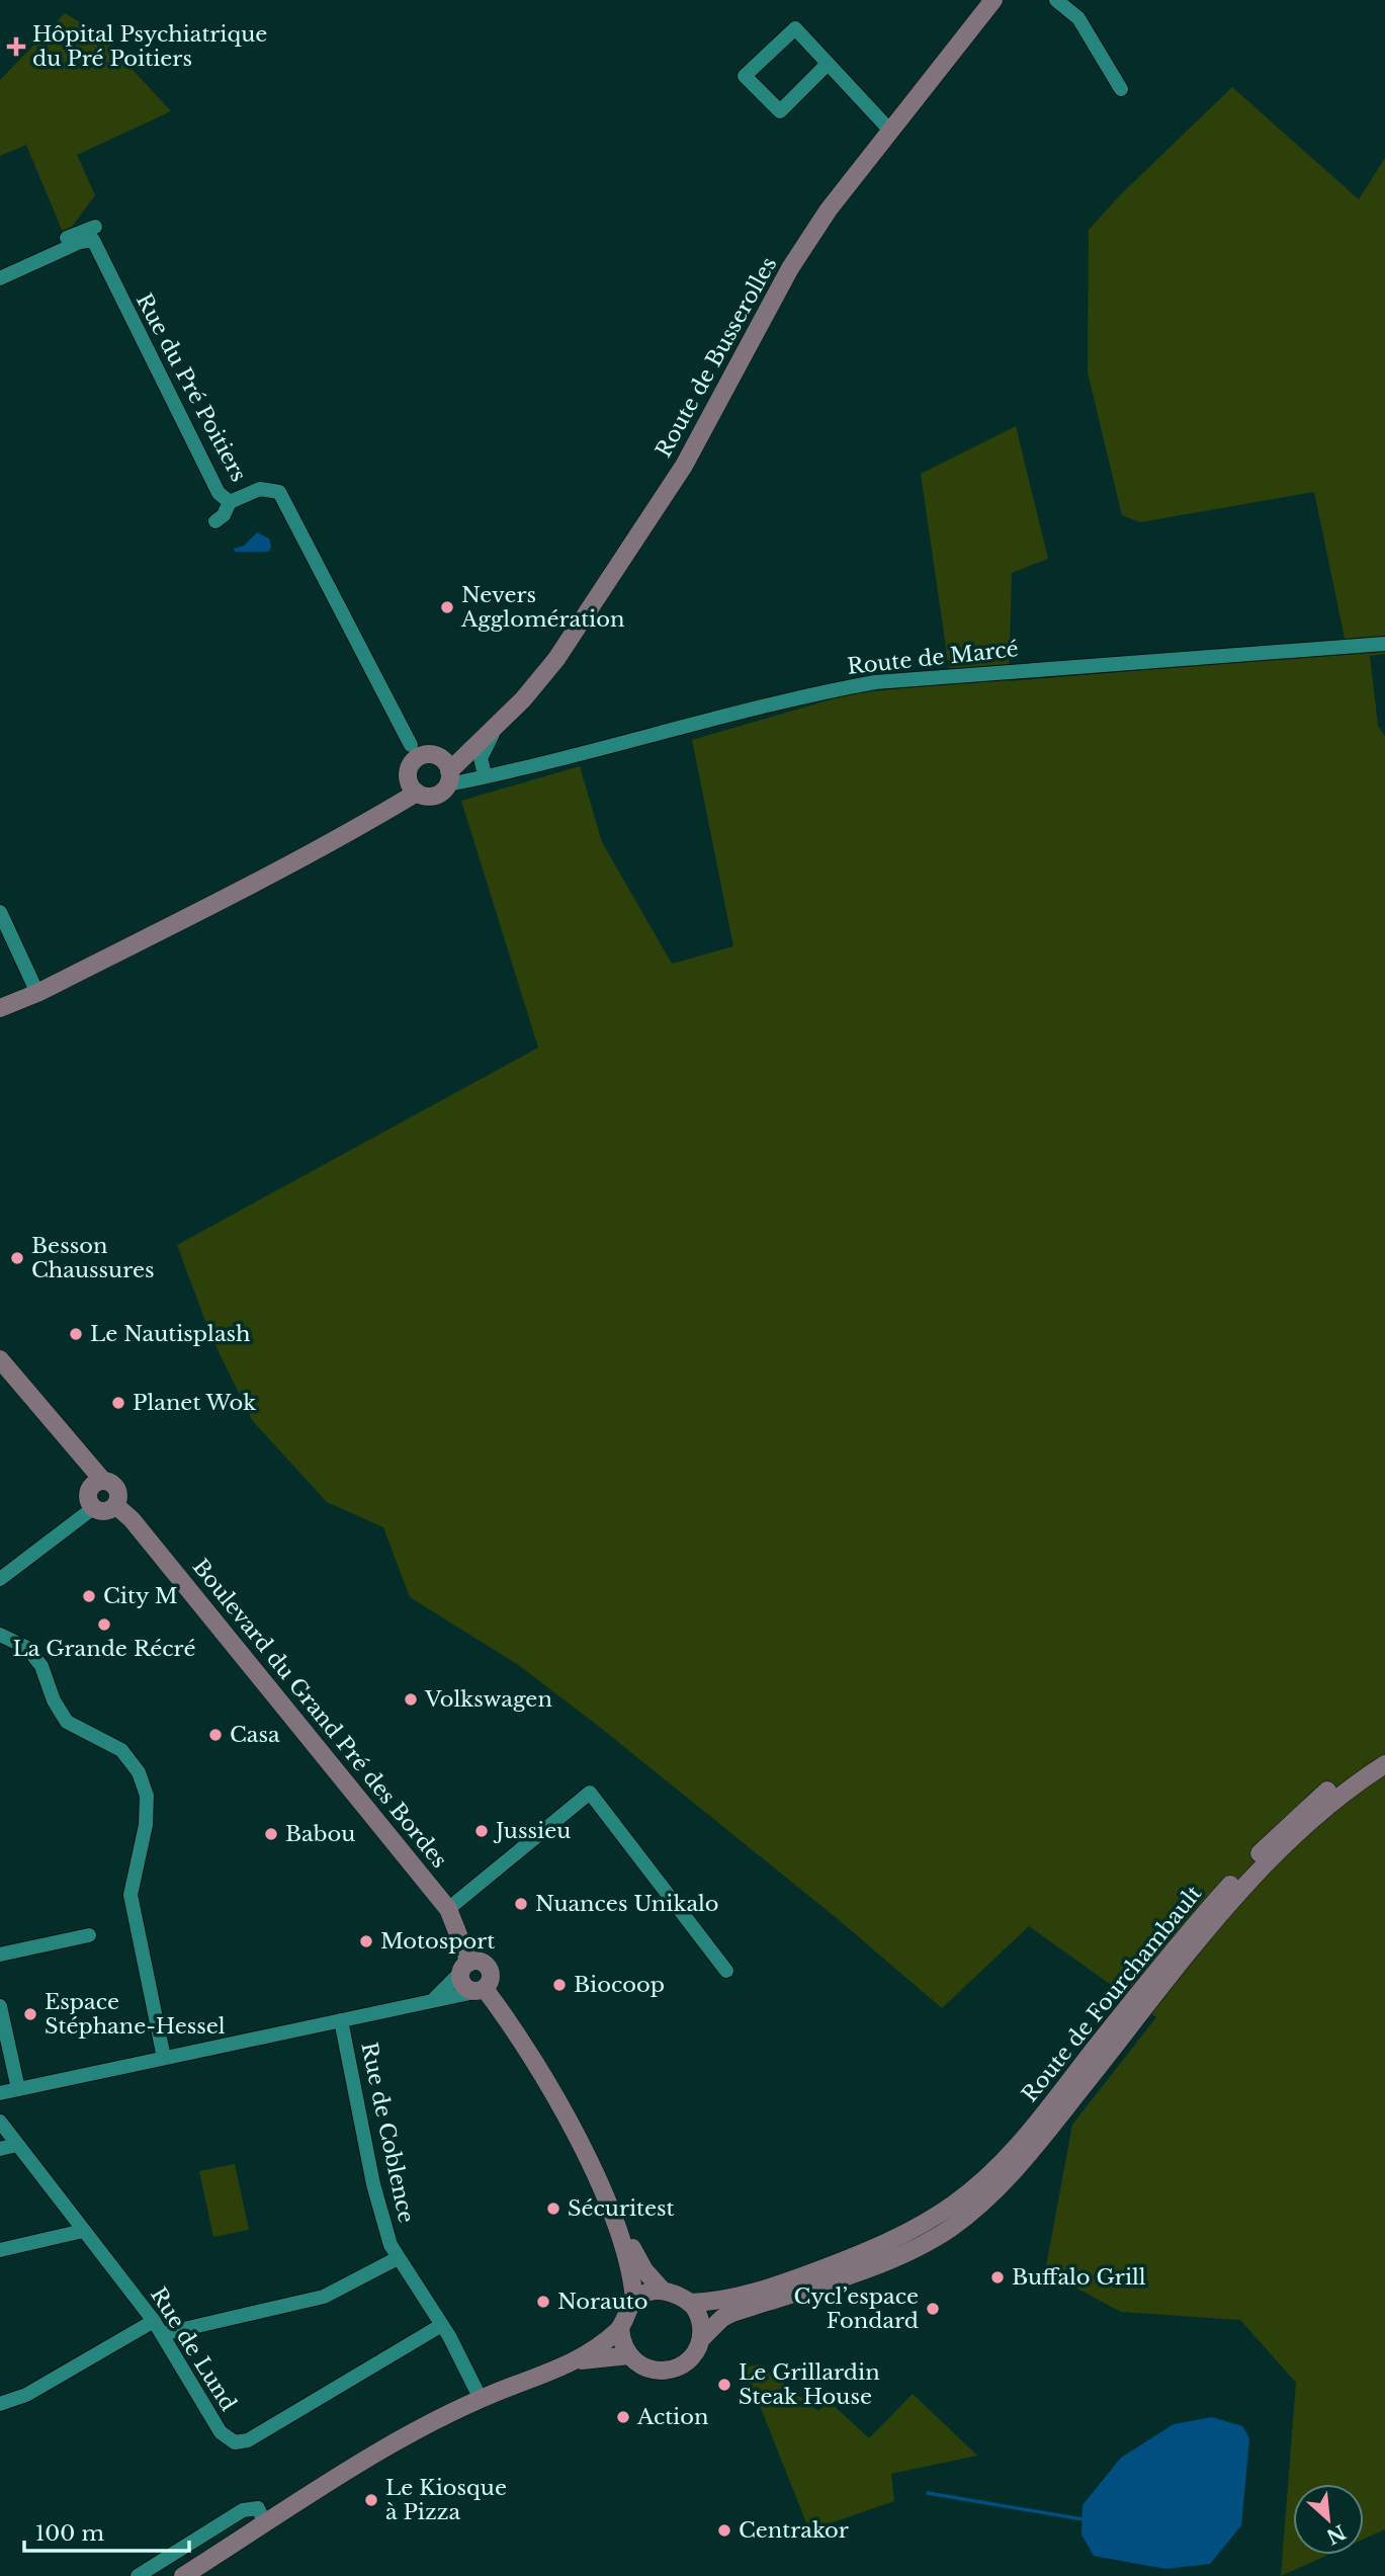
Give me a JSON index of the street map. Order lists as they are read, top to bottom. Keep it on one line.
{"streets":{"main road":["Route de Busserolles","Boulevard du Grand Pré des Bordes","Route de Fourchambault"],"street":["Rue du Pré Poitiers","Route de Marcé","Rue de Coblence","Rue de Lund"]},"crossings":[["Route de Busserolles","Rue du Pré Poitiers"],["Route de Busserolles","Route de Marcé"],["Rue du Pré Poitiers","Route de Marcé"],["Rue de Coblence","Rue de Lund"]],"places":{"health":["Hôpital Psychiatrique du Pré Poitiers"],"other":["Nevers Agglomération","Besson Chaussures","Le Nautisplash","Planet Wok","City M","La Grande Récré","Volkswagen","Casa","Jussieu","Babou","Nuances Unikalo","Motosport","Biocoop","Espace Stéphane-Hessel","Sécuritest","Buffalo Grill","Norauto","Cycl’espace Fondard","Le Grillardin Steak House","Action","Le Kiosque à Pizza","Centrakor"]},"scale_bar":"100 m","north":"bottom right"}
